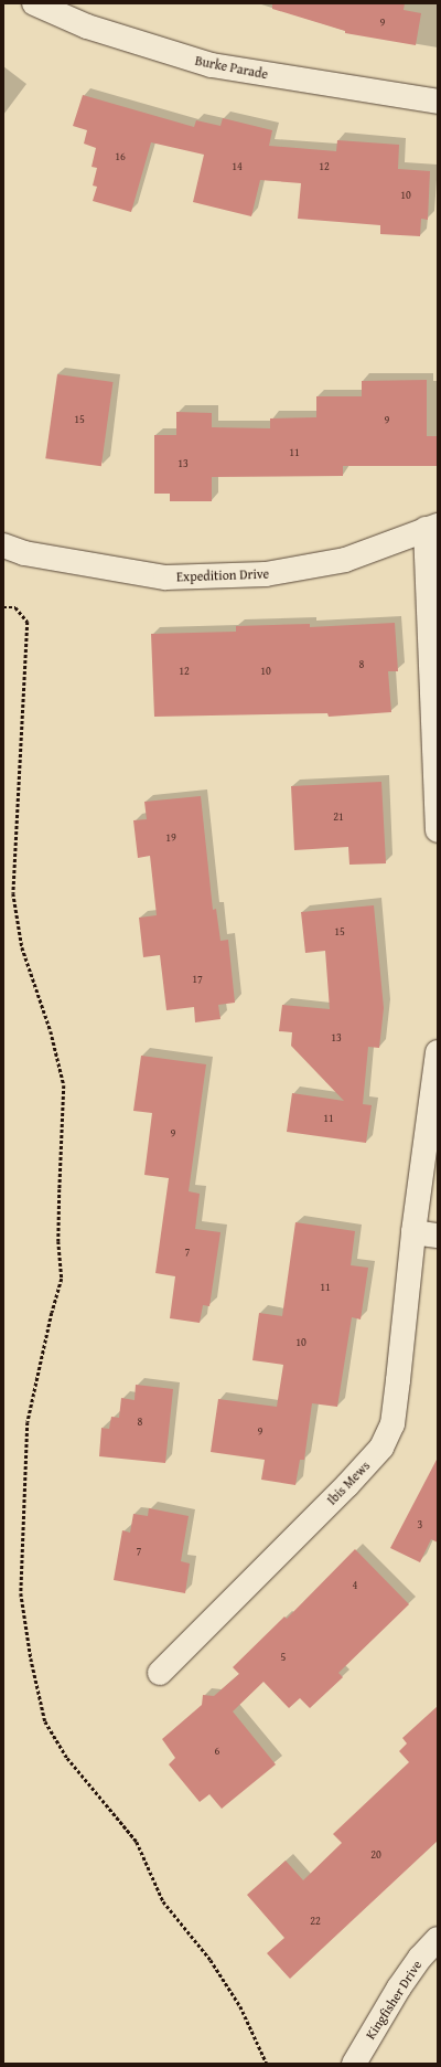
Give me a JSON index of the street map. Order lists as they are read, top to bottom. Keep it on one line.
{"streets":{"street":["Burke Parade","Expedition Drive","Ibis Mews","Kingfisher Drive"]},"house_numbers":["9","16","14","12","10","15","9","11","13","8","12","10","21","19","15","17","13","11","9","7","11","10","8","9","3","7","4","5","6","20","22"]}
